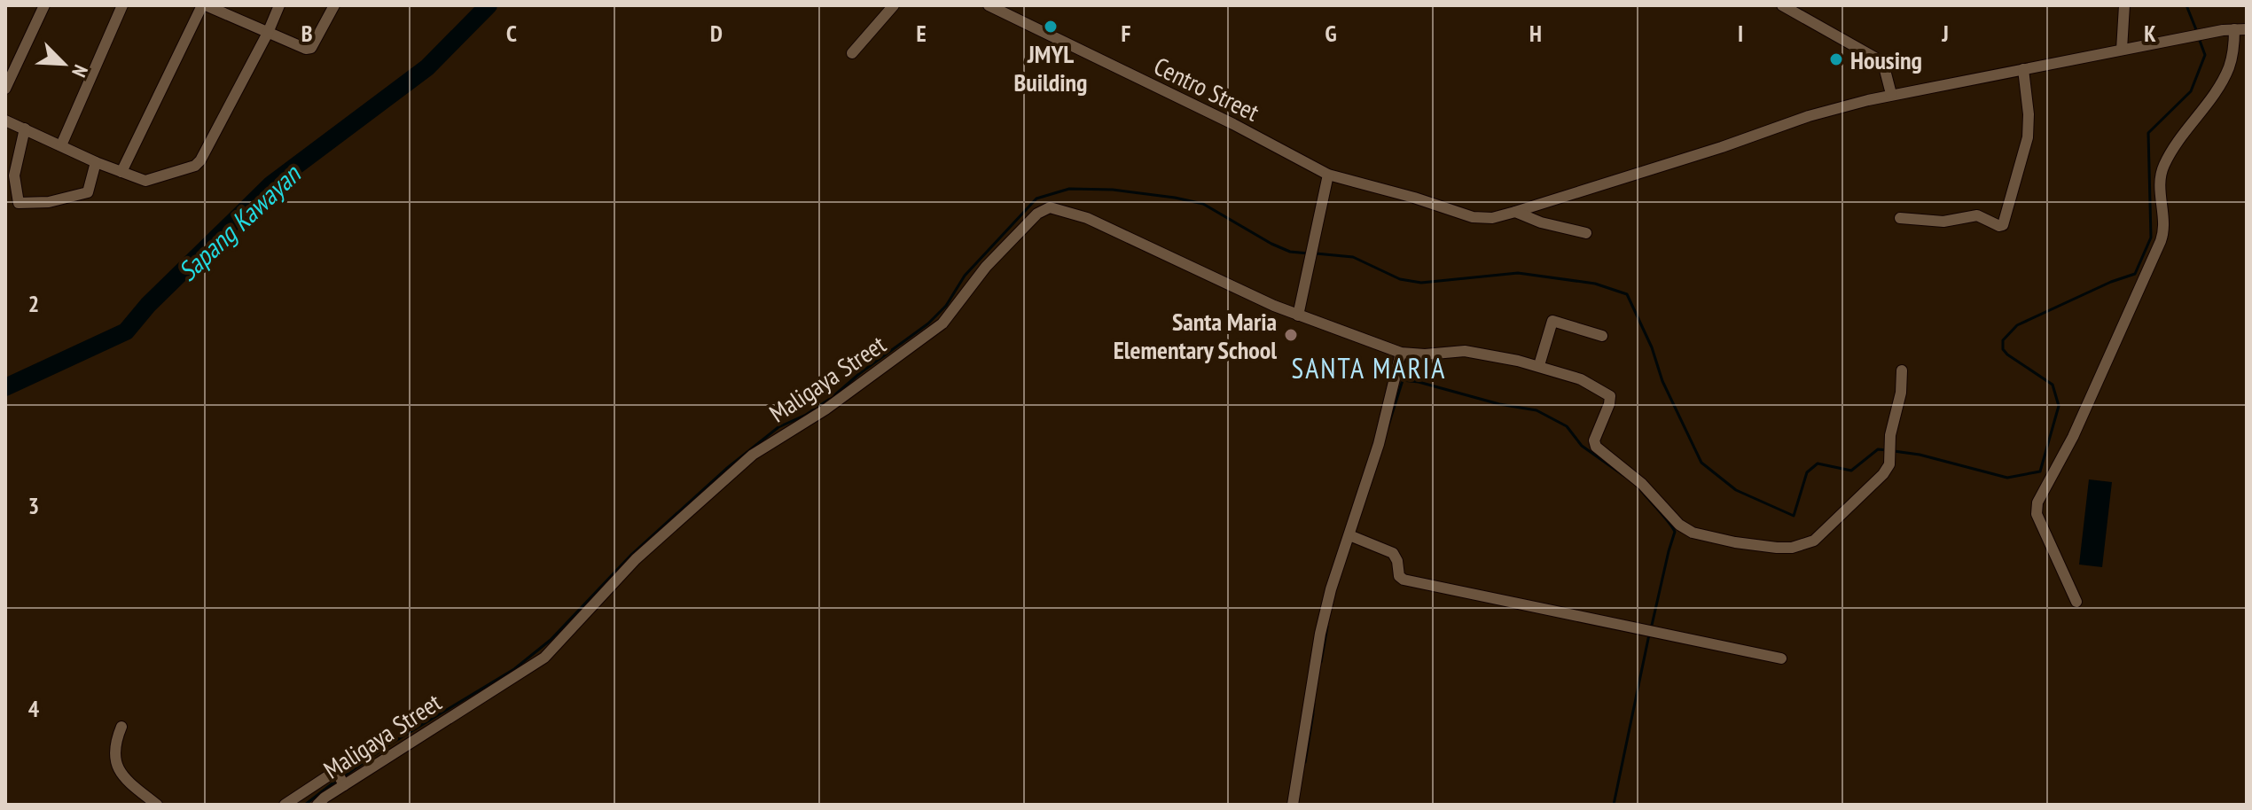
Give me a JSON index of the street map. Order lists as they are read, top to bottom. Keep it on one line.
{"streets":{"street":["Centro Street","Maligaya Street"]},"districts":["SANTA MARIA"],"water":["Sapang Kawayan"],"places":["JMYL Building","Housing","Santa Maria Elementary School"],"north":"bottom right","grid":{"columns":["B","C","D","E","F","G","H","I","J","K"],"rows":["2","3","4"]}}
